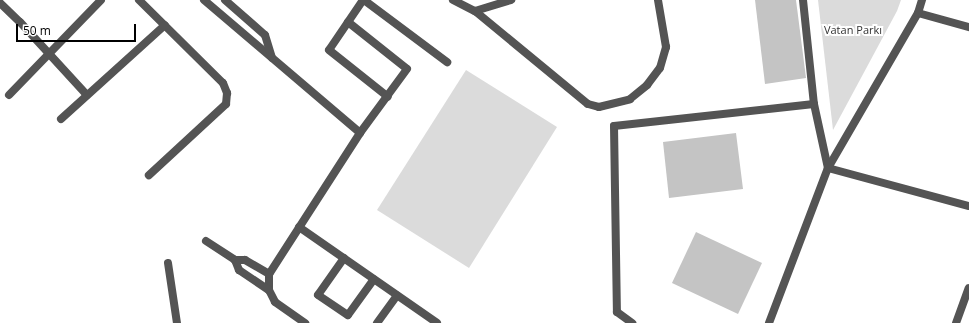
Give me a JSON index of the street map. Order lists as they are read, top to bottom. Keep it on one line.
{"parks":["Vatan Parkı"],"scale_bar":"50 m"}
